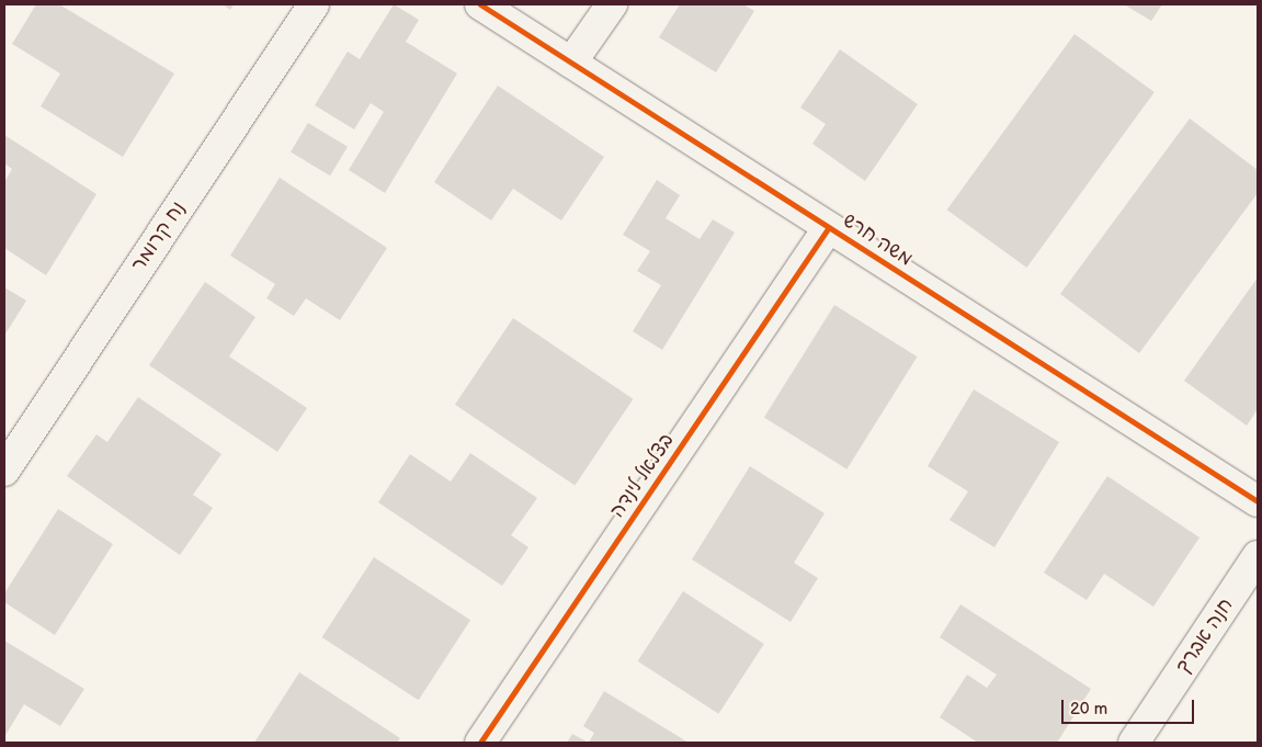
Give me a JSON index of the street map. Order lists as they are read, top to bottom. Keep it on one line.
{"streets":{"street":["נח קרומר","משה חרש","בצלאל לינדה","חנה אברך"]},"crossings":[["משה חרש","בצלאל לינדה"]],"scale_bar":"20 m"}
